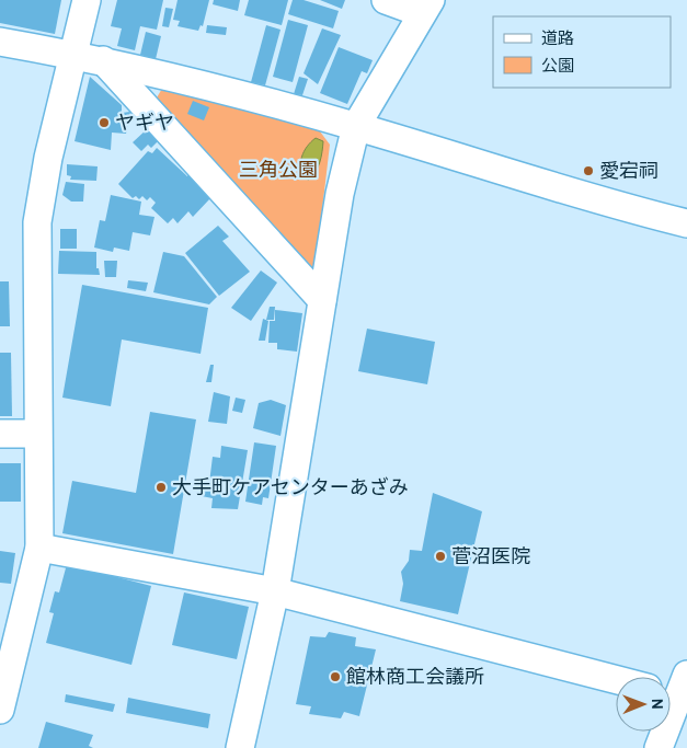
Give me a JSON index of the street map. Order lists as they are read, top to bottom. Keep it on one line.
{"parks":["三角公園"],"places":["ヤギヤ","愛宕祠","大手町ケアセンターあざみ","菅沼医院","館林商工会議所"],"legend":["道路","公園"],"north":"right"}
